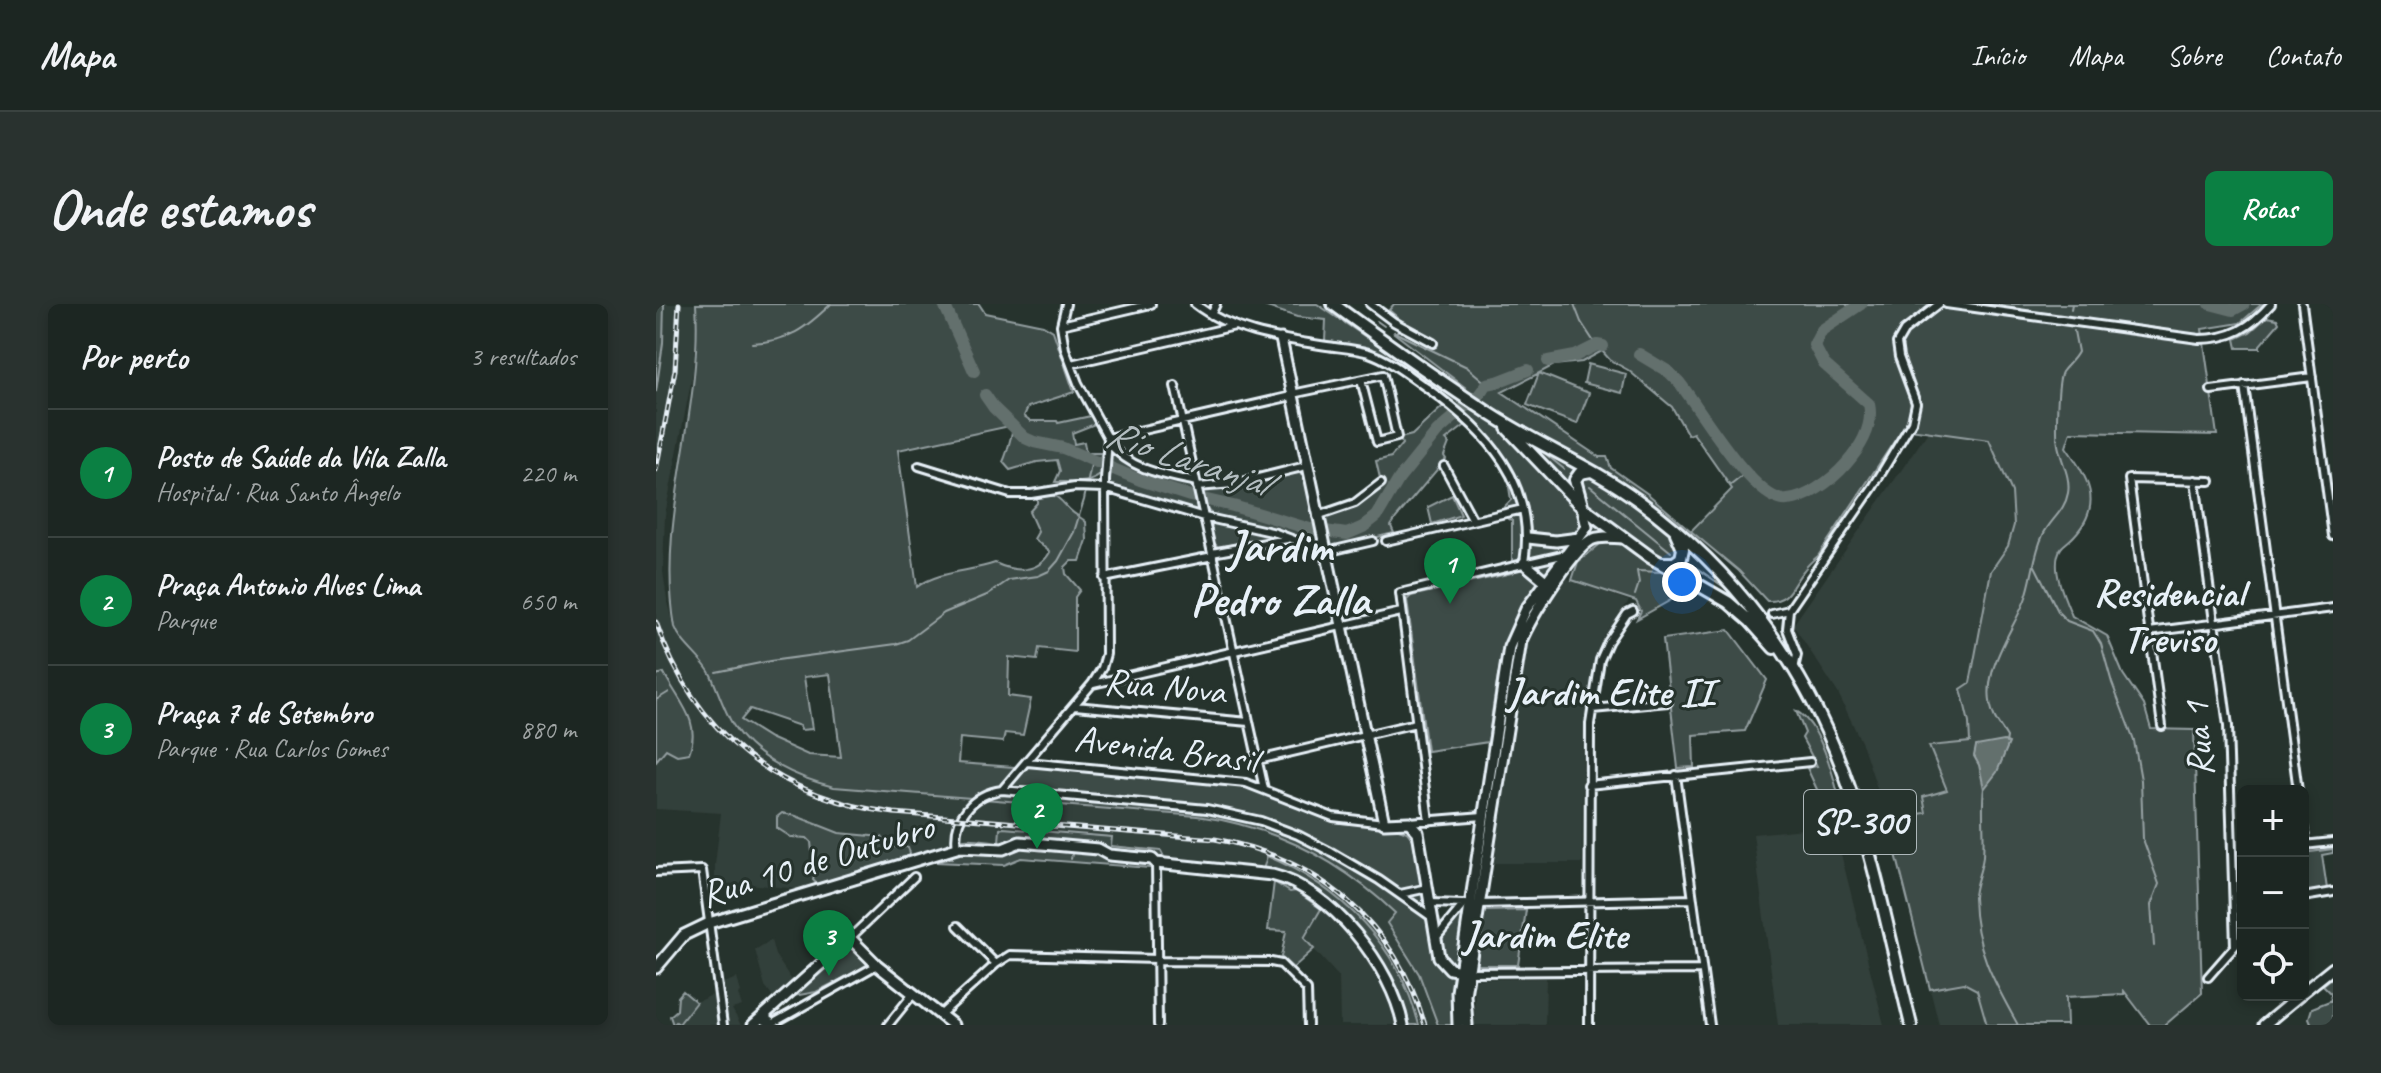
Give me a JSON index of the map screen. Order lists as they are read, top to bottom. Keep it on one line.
{"streets":{"main road":["SP-300"],"street":["Rua Nova","Rua 1","Avenida Brasil","Rua 10 de Outubro"]},"districts":["Jardim Pedro Zalla","Residencial Treviso","Jardim Elite II","Jardim Elite"],"water":["Rio Laranjal"],"page":{"header":"Mapa","nav":["Início","Mapa","Sobre","Contato"],"buttons":"Rotas","title":"Onde estamos","heading":["Por perto","3 resultados"],"list":[{"mark":"1","name":"Posto de Saúde da Vila Zalla","note":"Hospital · Rua Santo Ângelo","value":"220 m"},{"mark":"2","name":"Praça Antonio Alves Lima","note":"Parque","value":"650 m"},{"mark":"3","name":"Praça 7 de Setembro","note":"Parque · Rua Carlos Gomes","value":"880 m"}],"pins":["1","2","3"],"map_buttons":["+","−"]}}
